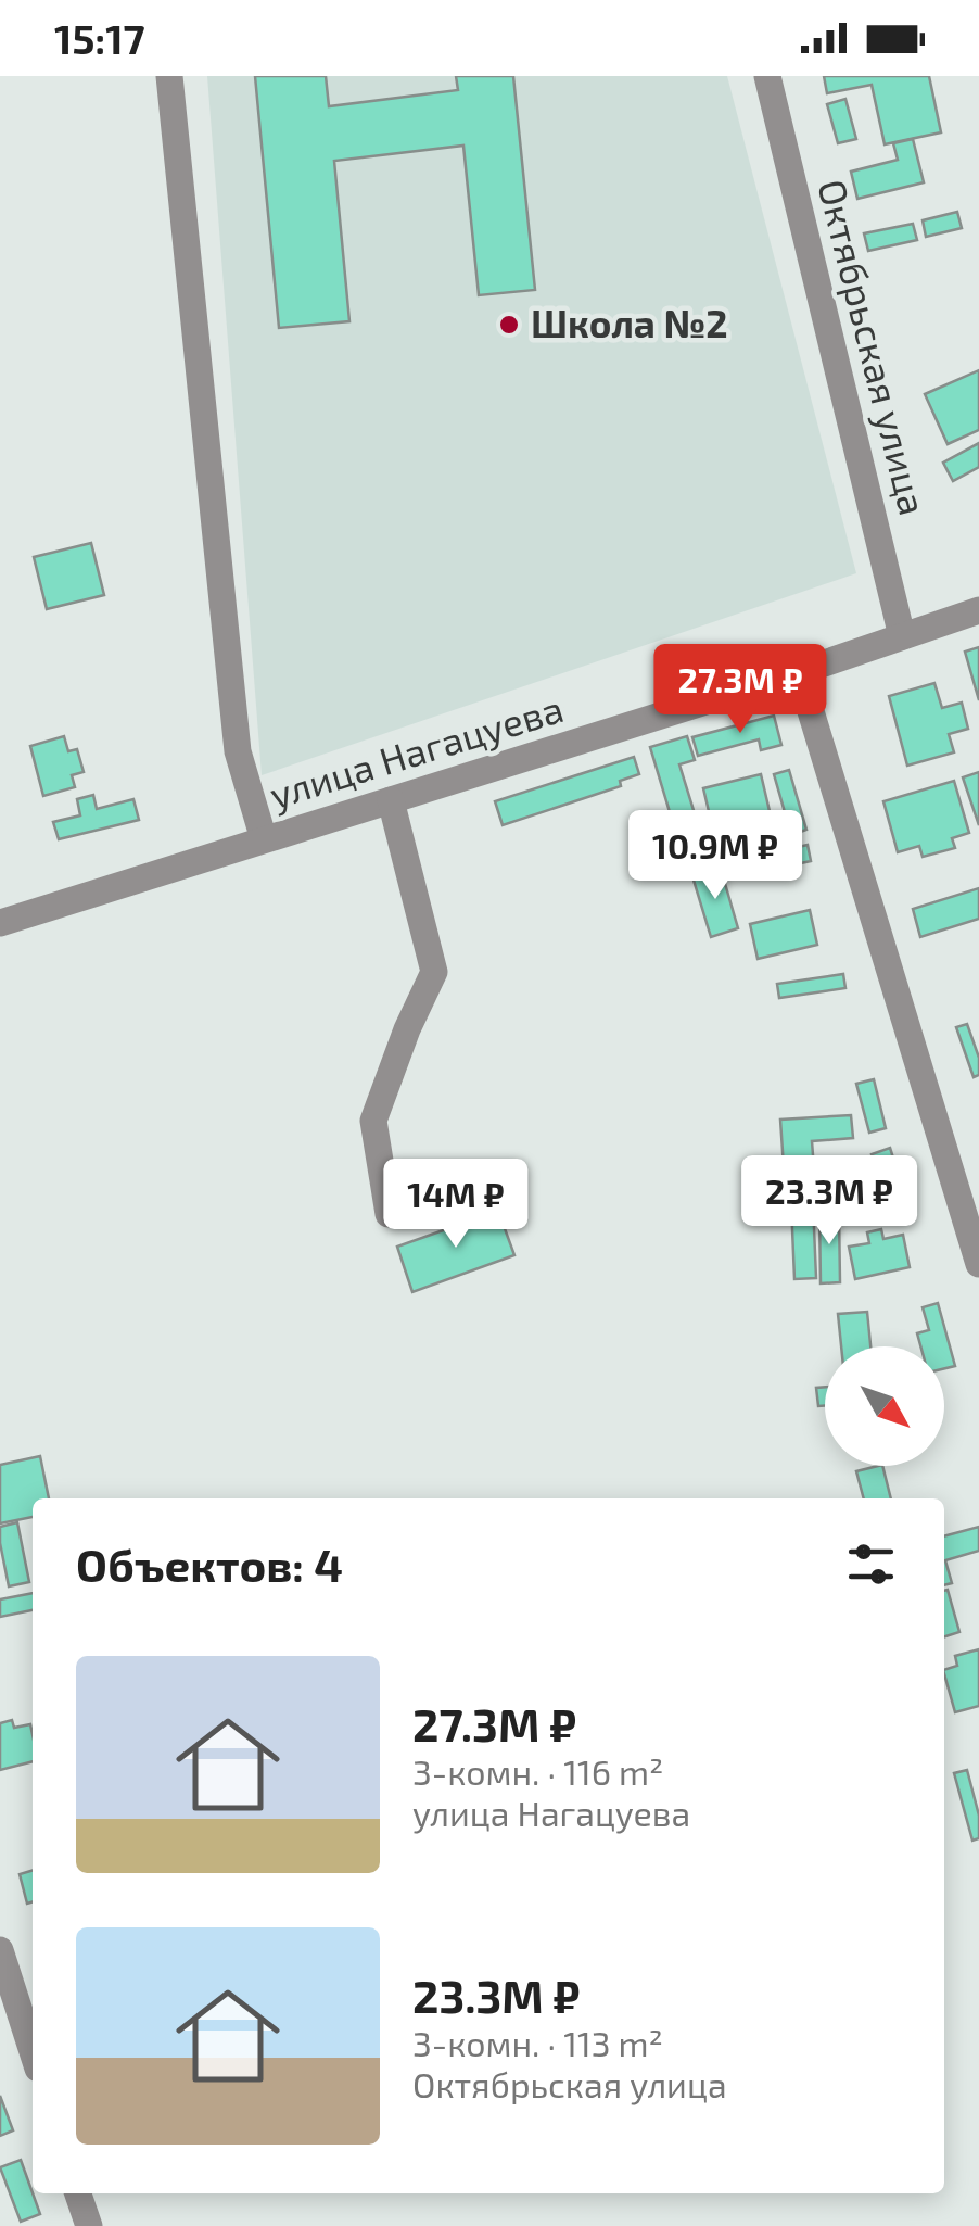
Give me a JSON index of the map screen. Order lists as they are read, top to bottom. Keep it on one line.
{"streets":{"street":["Октябрьская улица","улица Нагацуева"]},"crossings":[["Октябрьская улица","улица Нагацуева"]],"places":["Школа №2"],"north":"bottom right","page":{"status":"15:17","price":["27.3M ₽","10.9M ₽","23.3M ₽","14M ₽"],"heading":"Объектов: 4","list":[{"name":"27.3M ₽","note":"3-комн. · 116 m² · улица Нагацуева"},{"name":"23.3M ₽","note":"3-комн. · 113 m² · Октябрьская улица"}]}}
